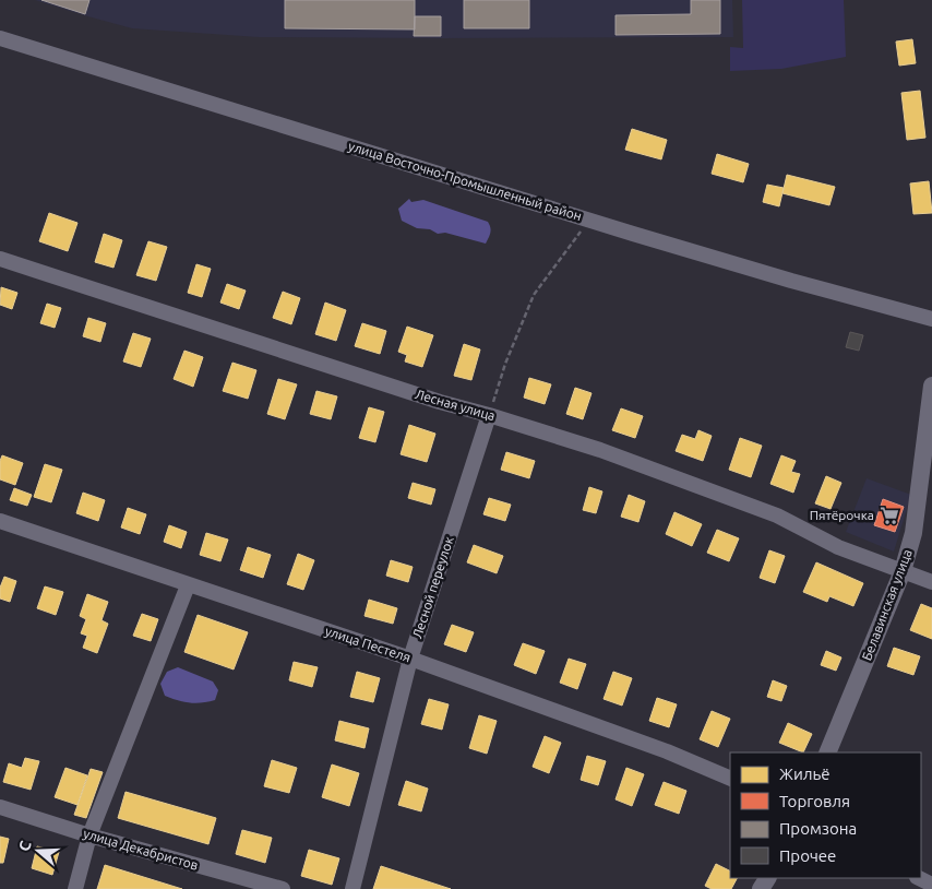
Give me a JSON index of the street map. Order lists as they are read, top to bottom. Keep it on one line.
{"streets":{"main road":["Белавинская улица"],"street":["улица Восточно-Промышленный район","Лесная улица","Лесной переулок","улица Пестеля","улица Декабристов"]},"crossings":[["Лесная улица","Лесной переулок"],["Лесная улица","Белавинская улица"],["Лесной переулок","улица Пестеля"]],"places":{"supermarket":["Пятёрочка"]},"legend":["Жильё","Торговля","Промзона","Прочее"],"north":"left"}
